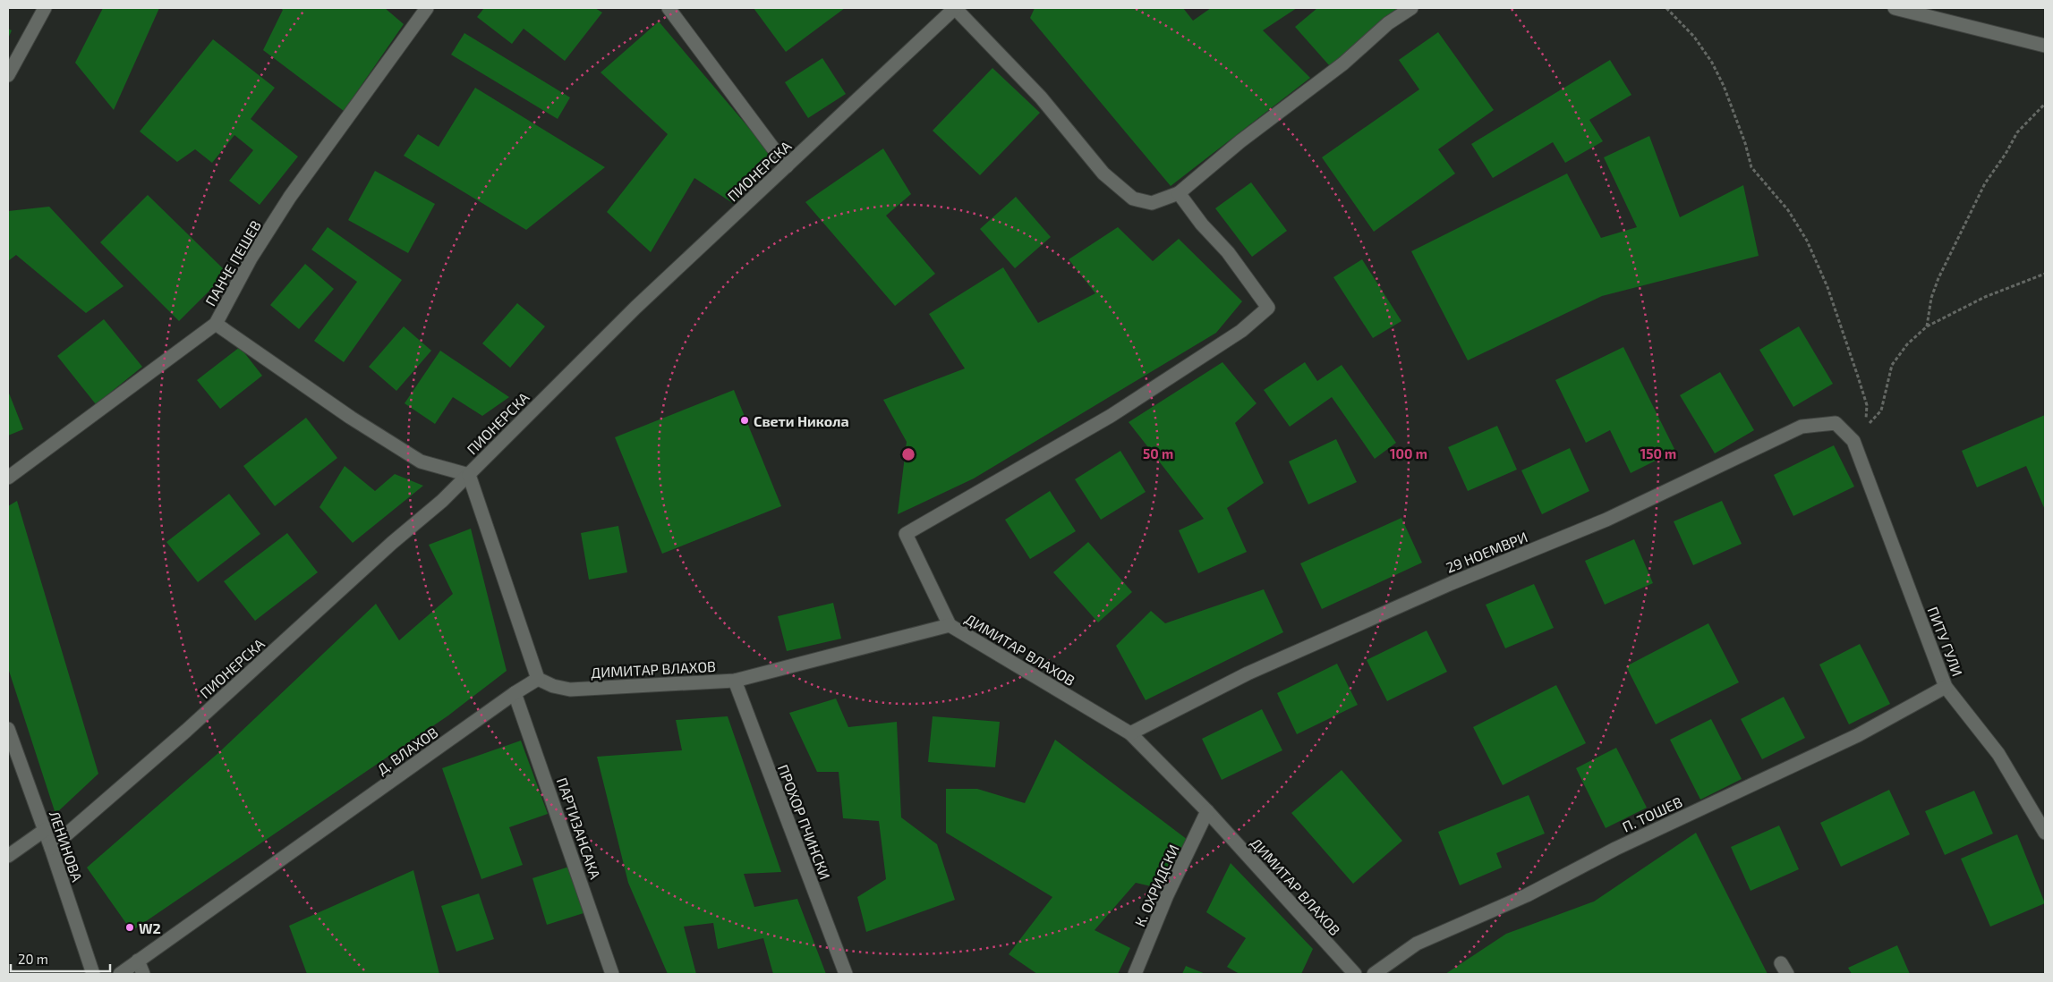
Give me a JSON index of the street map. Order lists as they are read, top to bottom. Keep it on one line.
{"streets":{"street":["ПИОНЕРСКА","ПАНЧЕ ПЕШЕВ","29 НОЕМВРИ","ПИТУ ГУЛИ","ДИМИТАР ВЛАХОВ","Д. ВЛАХОВ","П. ТОШЕВ","ПРОХОР ПЧИНСКИ","ПАРТИЗАНСАКА","ЛЕНИНОВА","К. ОХРИДСКИ"]},"crossings":[["ПИОНЕРСКА","ЛЕНИНОВА"],["29 НОЕМВРИ","ПИТУ ГУЛИ"],["29 НОЕМВРИ","ДИМИТАР ВЛАХОВ"],["ПИТУ ГУЛИ","П. ТОШЕВ"],["ДИМИТАР ВЛАХОВ","Д. ВЛАХОВ"],["ДИМИТАР ВЛАХОВ","ПРОХОР ПЧИНСКИ"],["ДИМИТАР ВЛАХОВ","К. ОХРИДСКИ"],["Д. ВЛАХОВ","ПАРТИЗАНСАКА"]],"places":["Свети Никола","W2"],"scale_bar":"20 m","rings":["50 m","100 m","150 m"]}
